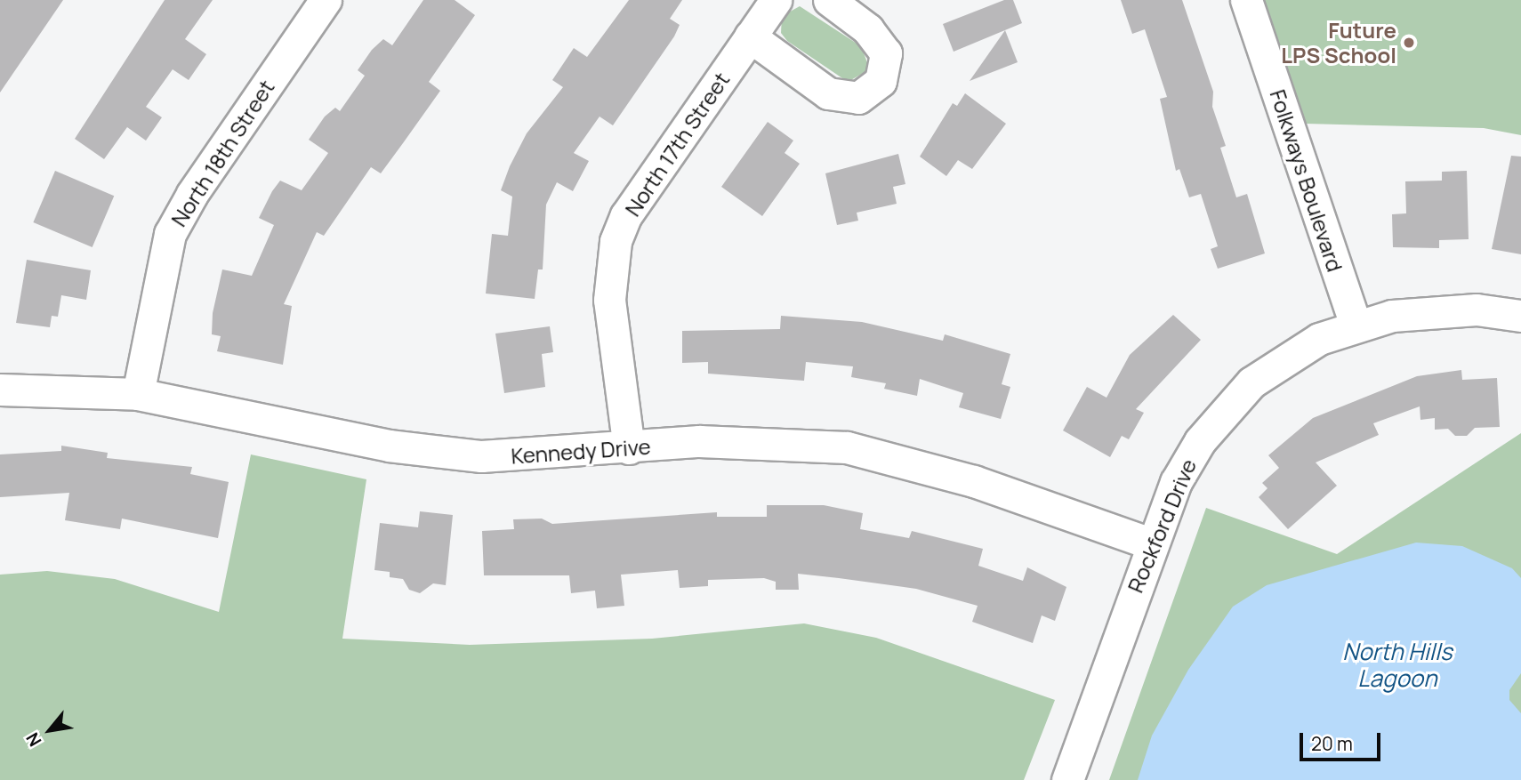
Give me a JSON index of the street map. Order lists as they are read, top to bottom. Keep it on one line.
{"streets":{"street":["North 17th Street","North 18th Street","Folkways Boulevard","Kennedy Drive","Rockford Drive"]},"crossings":[["North 17th Street","Kennedy Drive"],["North 18th Street","Kennedy Drive"],["Folkways Boulevard","Rockford Drive"],["Kennedy Drive","Rockford Drive"]],"water":["North Hills Lagoon"],"places":["Future LPS School"],"scale_bar":"20 m","north":"bottom left"}
